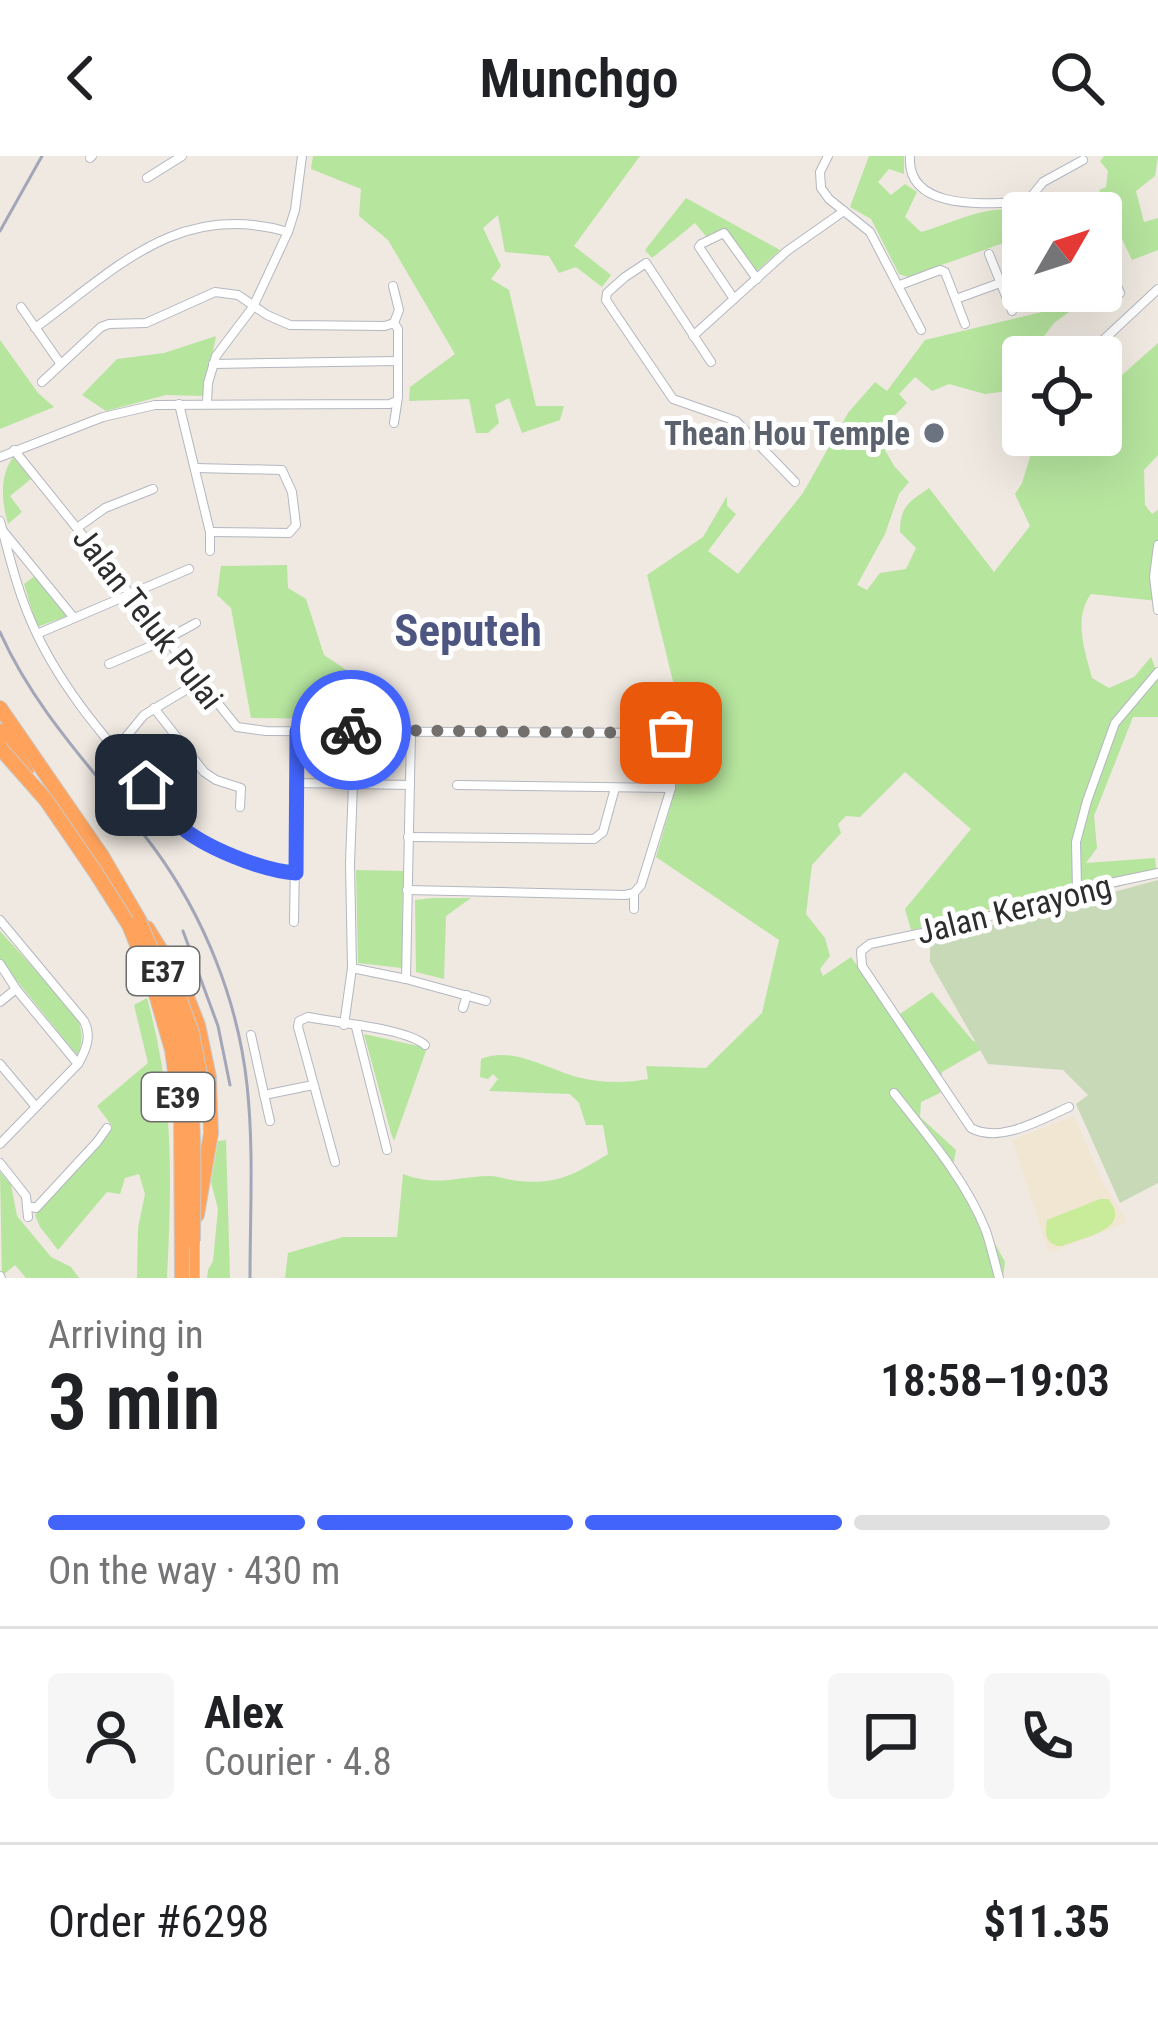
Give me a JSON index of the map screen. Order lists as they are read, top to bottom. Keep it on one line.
{"streets":{"highway":["E37","E39"],"street":["Jalan Teluk Pulai","Jalan Kerayong"]},"crossings":[["E37","E39"]],"districts":["Seputeh"],"places":["Thean Hou Temple"],"north":"top right","page":{"header":"Munchgo","heading":["3 min","Arriving in","18:58–19:03"],"panel":["Alex","Courier · 4.8","Order #6298","$11.35"],"bar":"On the way · 430 m"}}
